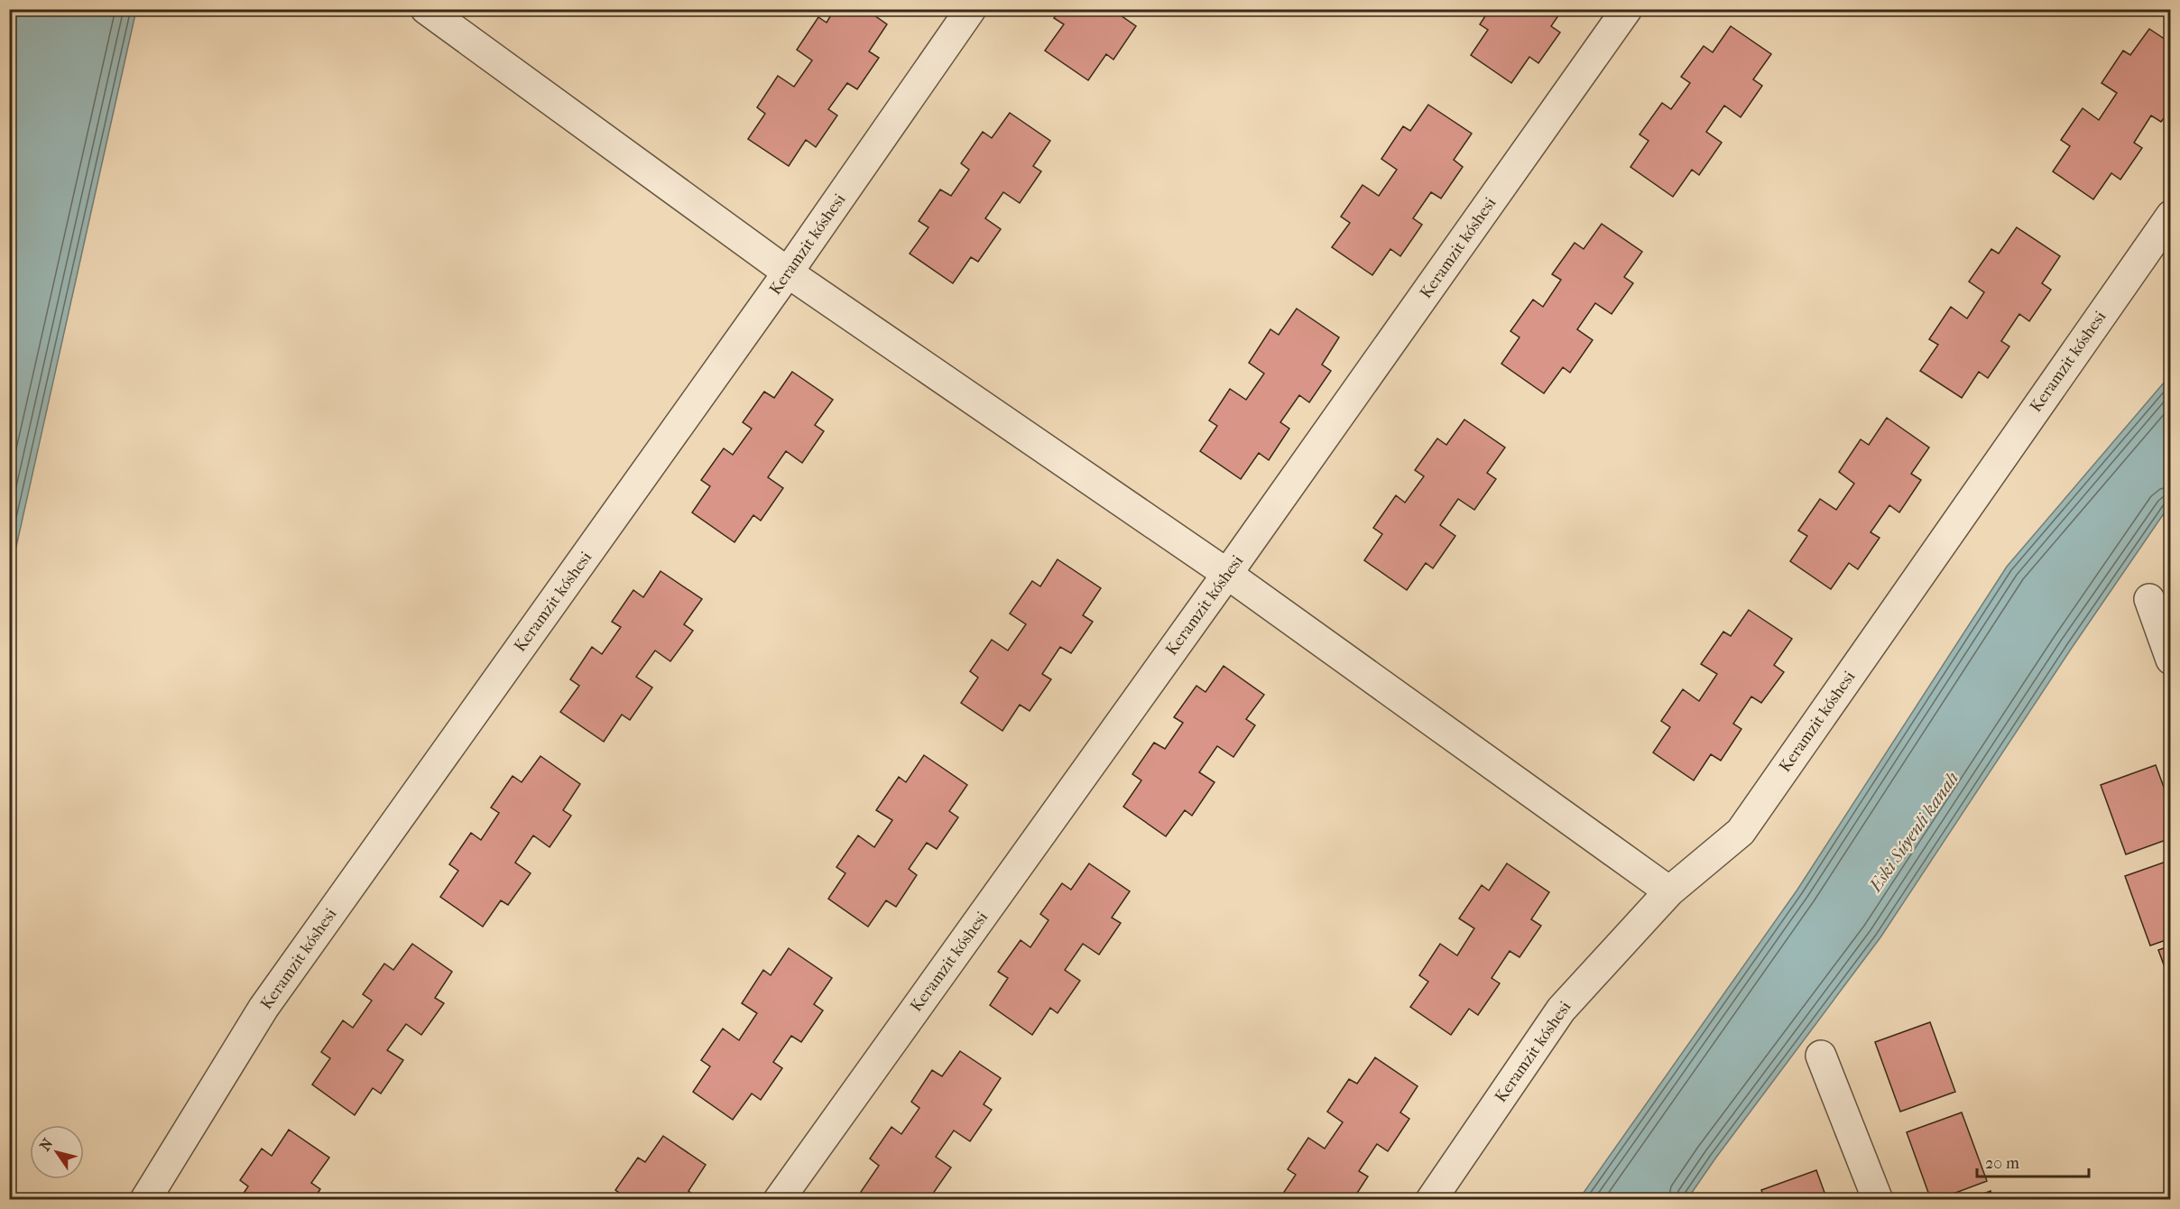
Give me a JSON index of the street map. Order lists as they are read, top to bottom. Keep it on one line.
{"streets":{"street":["Keramzit kóshesi"]},"water":["Eski Súyenli kanalı"],"scale_bar":"20 m","north":"top left"}
